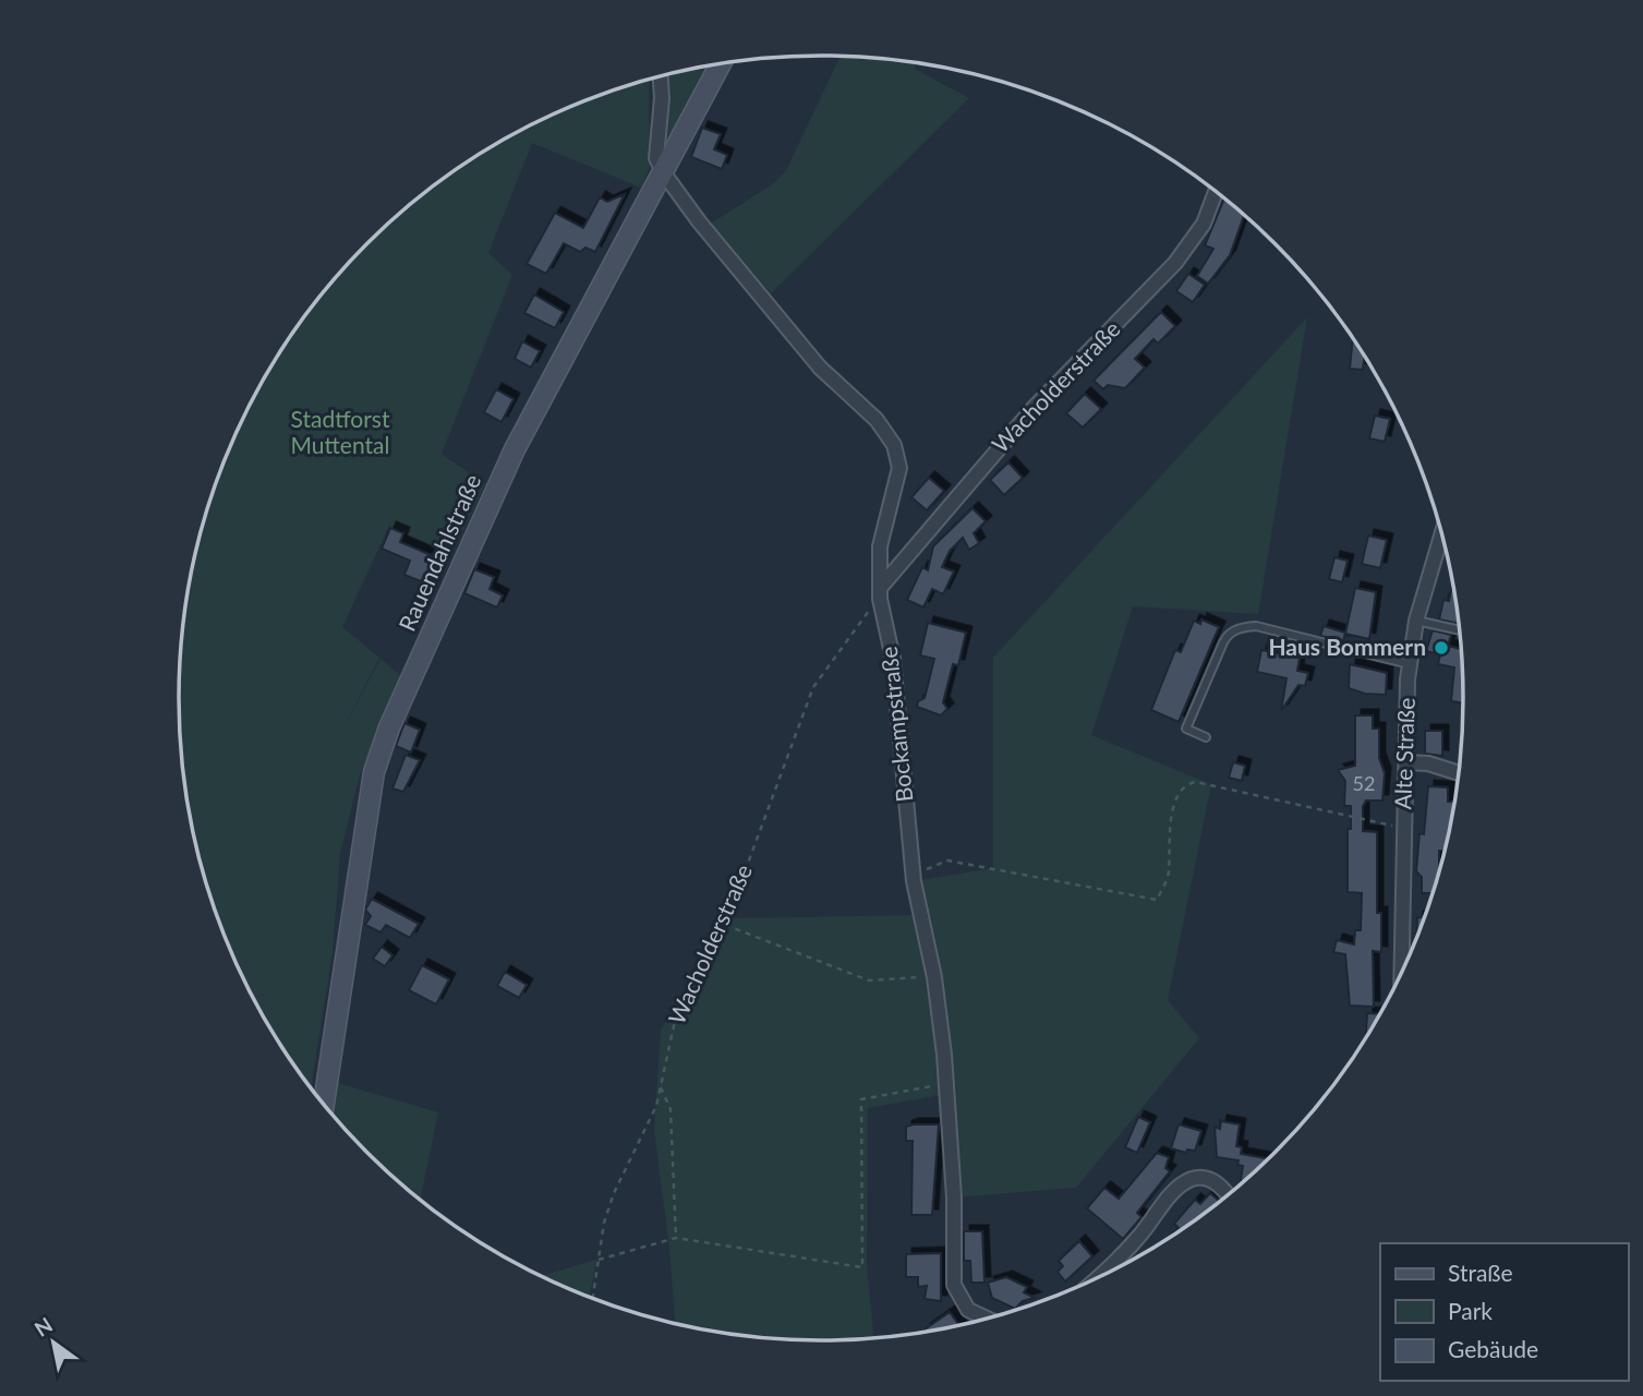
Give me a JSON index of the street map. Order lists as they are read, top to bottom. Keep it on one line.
{"streets":{"street":["Wacholderstraße","Rauendahlstraße","Bockampstraße","Alte Straße"]},"crossings":[["Wacholderstraße","Bockampstraße"],["Rauendahlstraße","Bockampstraße"]],"parks":["Stadtforst Muttental"],"places":["Haus Bommern"],"house_numbers":["52"],"legend":["Straße","Park","Gebäude"],"north":"top left"}
